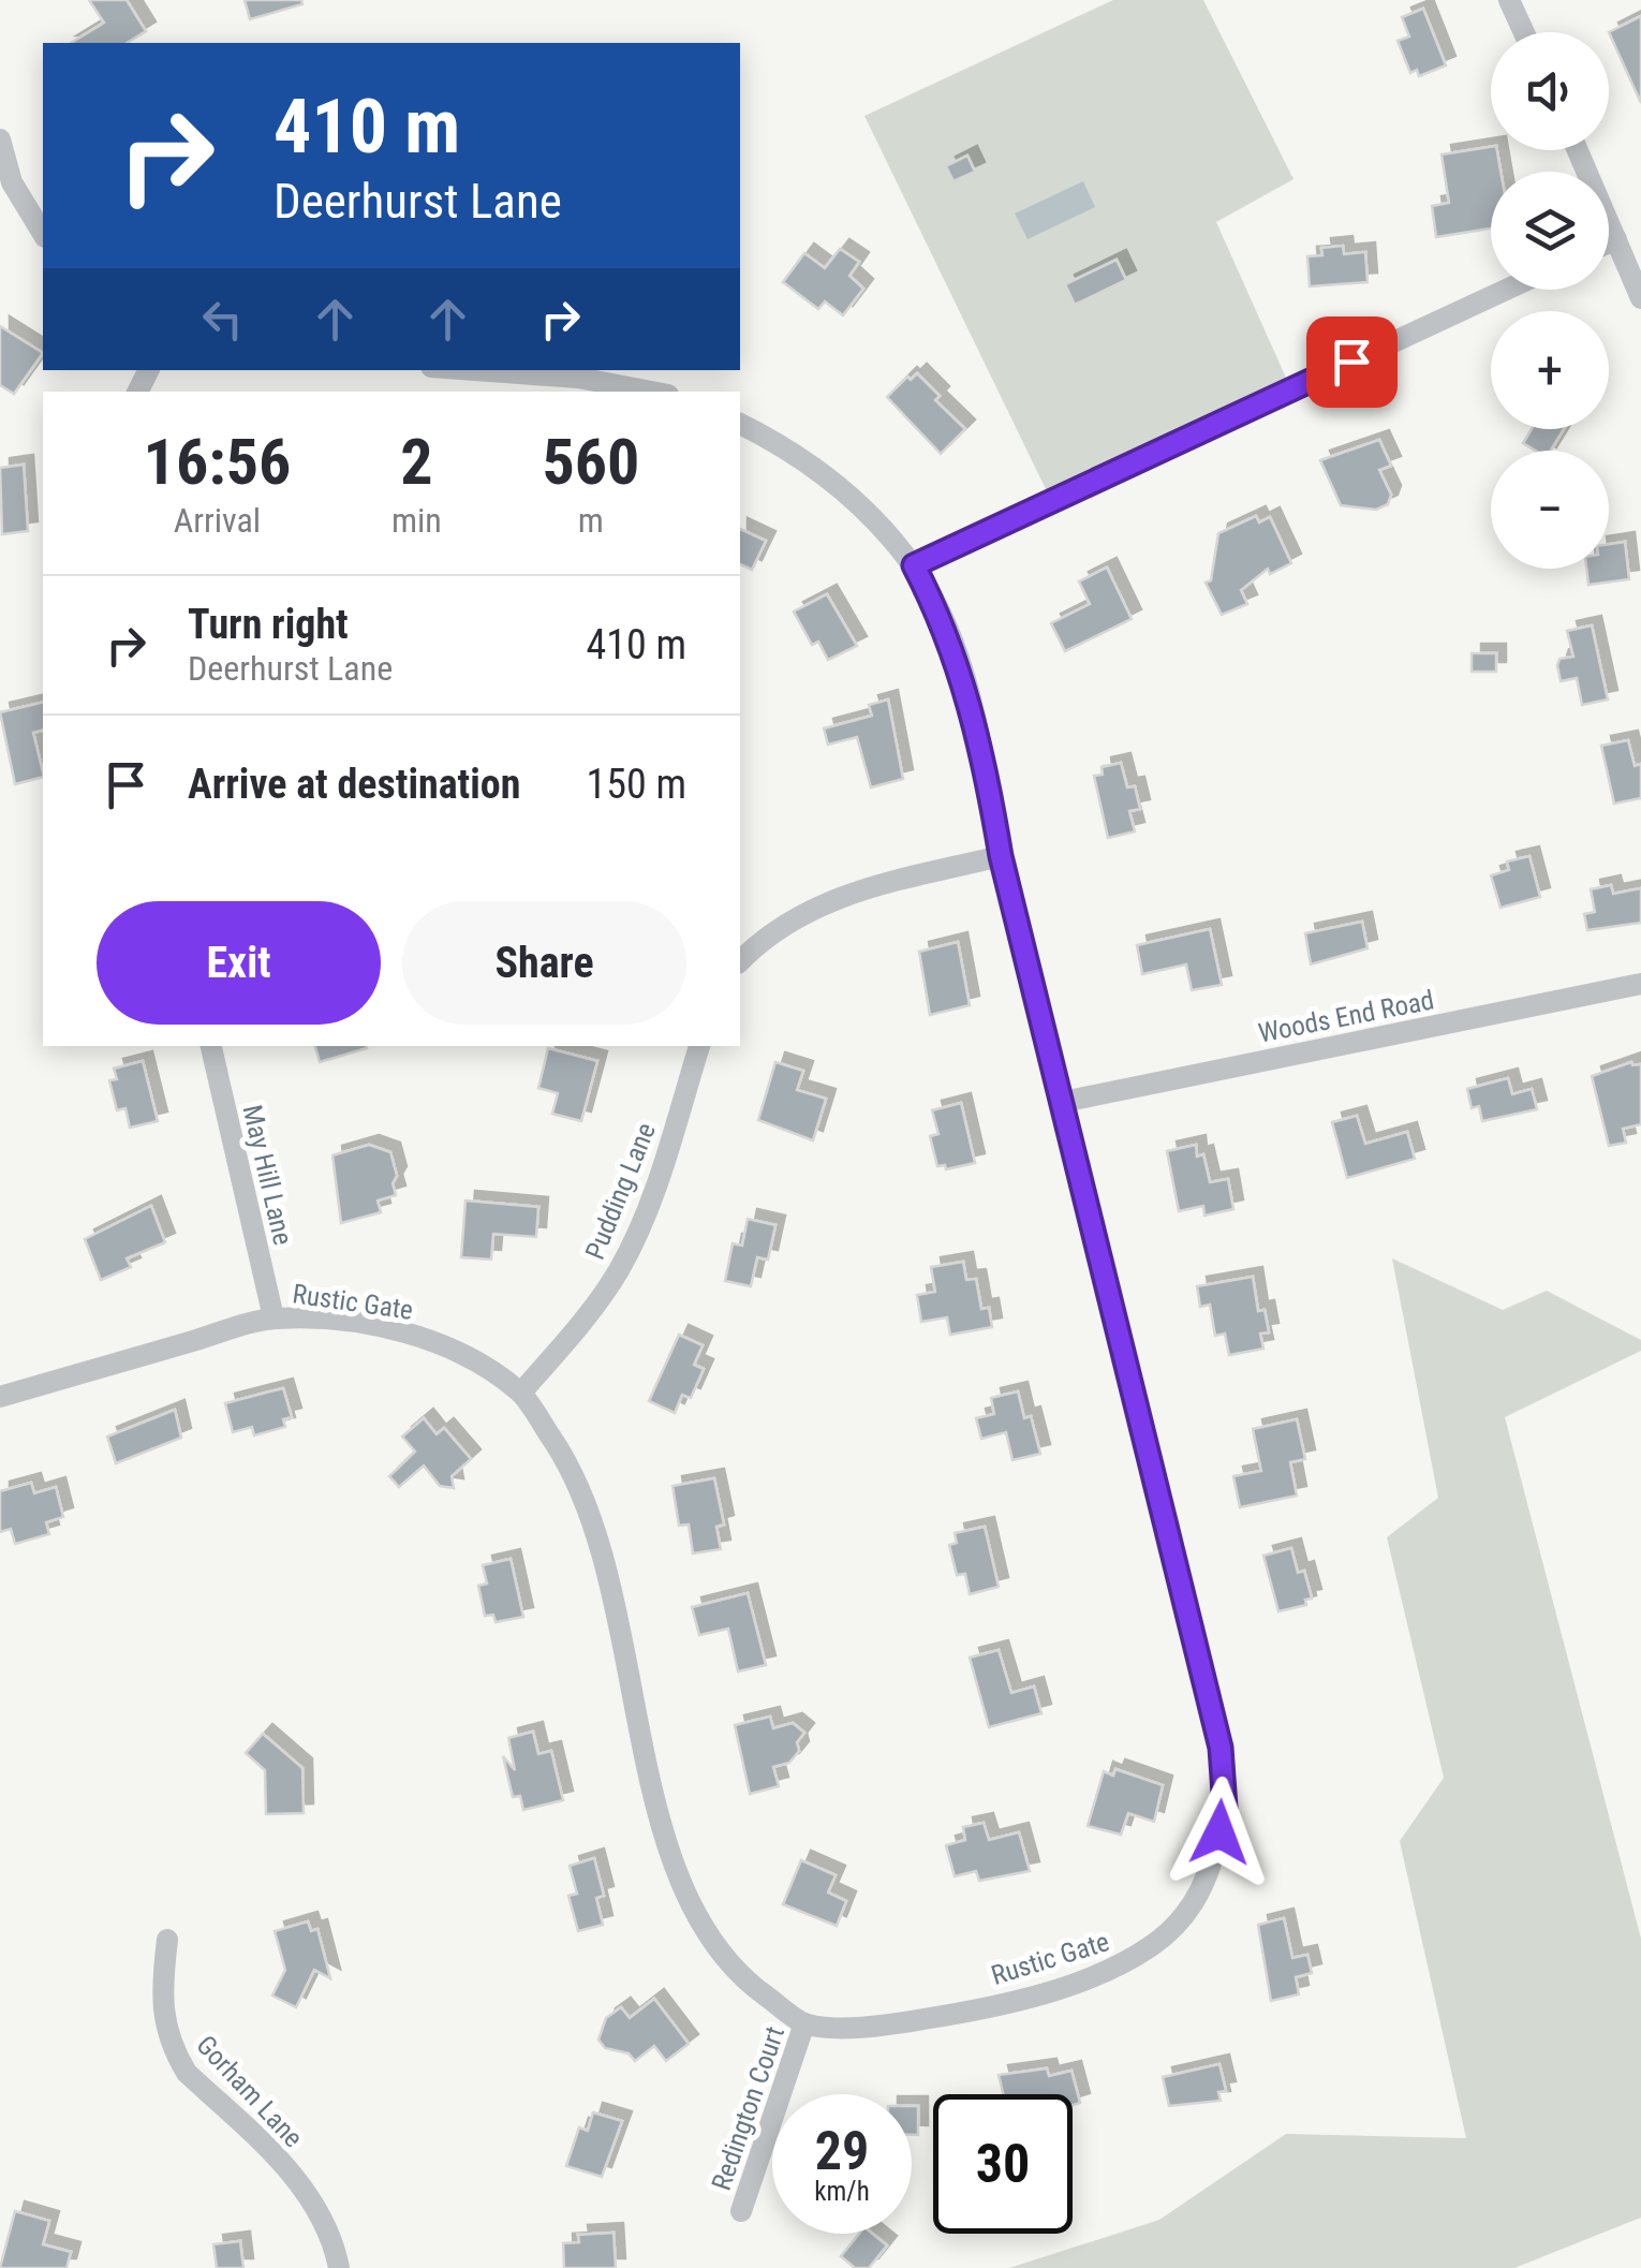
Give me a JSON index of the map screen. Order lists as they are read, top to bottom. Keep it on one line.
{"streets":{"street":["Woods End Road","May Hill Lane","Pudding Lane","Rustic Gate","Gorham Lane","Redington Court"]},"crossings":[["Woods End Road","Rustic Gate"],["May Hill Lane","Rustic Gate"],["Pudding Lane","Rustic Gate"],["Rustic Gate","Redington Court"]],"page":{"map_buttons":["+","−"],"turn":["410 m","Deerhurst Lane"],"eta":["16:56","Arrival","2","min","560","m"],"list":[{"name":"Turn right","note":"Deerhurst Lane","value":"410 m"},{"name":"Arrive at destination","value":"150 m"}],"buttons":["Exit","Share"],"speed":"29 km/h","limit":"30"}}
